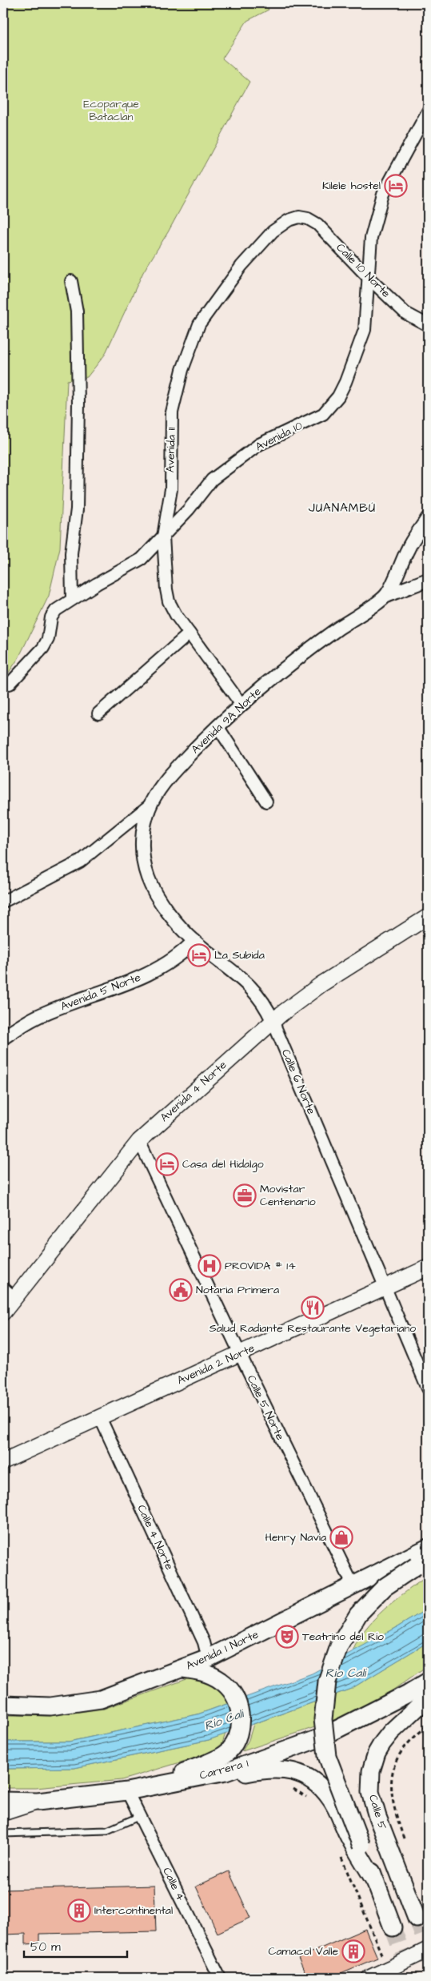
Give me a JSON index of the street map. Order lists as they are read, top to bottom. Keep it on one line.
{"streets":{"main road":["Avenida 4 Norte","Avenida 2 Norte","Avenida 1 Norte","Carrera 1","Calle 5"],"street":["Calle 10 Norte","Avenida 10","Avenida 11","Avenida 9A Norte","Avenida 5 Norte","Calle 6 Norte","Calle 5 Norte","Calle 4 Norte","Calle 4"]},"crossings":[["Calle 10 Norte","Avenida 10"],["Calle 10 Norte","Avenida 11"],["Avenida 10","Avenida 11"],["Avenida 11","Avenida 9A Norte"],["Avenida 9A Norte","Calle 6 Norte"],["Avenida 5 Norte","Calle 6 Norte"],["Calle 6 Norte","Avenida 4 Norte"],["Calle 6 Norte","Avenida 2 Norte"],["Avenida 4 Norte","Calle 5 Norte"],["Avenida 2 Norte","Calle 5 Norte"],["Avenida 2 Norte","Calle 4 Norte"],["Calle 5 Norte","Avenida 1 Norte"],["Calle 4 Norte","Avenida 1 Norte"],["Carrera 1","Calle 4"]],"districts":["JUANAMBÚ"],"water":["Rio Cali","Río Cali"],"parks":["Ecoparque Bataclan"],"places":{"hotel":["Kilele hostel","La Subida","Casa del Hidalgo"],"office":["Movistar Centenario"],"hospital":["PROVIDA # 14"],"public building":["Notaria Primera"],"restaurant":["Salud Radiante Restaurante Vegetariano"],"shop":["Henry Navia"],"theatre":["Teatrino del Río"],"building":["Intercontinental","Camacol Valle"]},"scale_bar":"50 m"}
